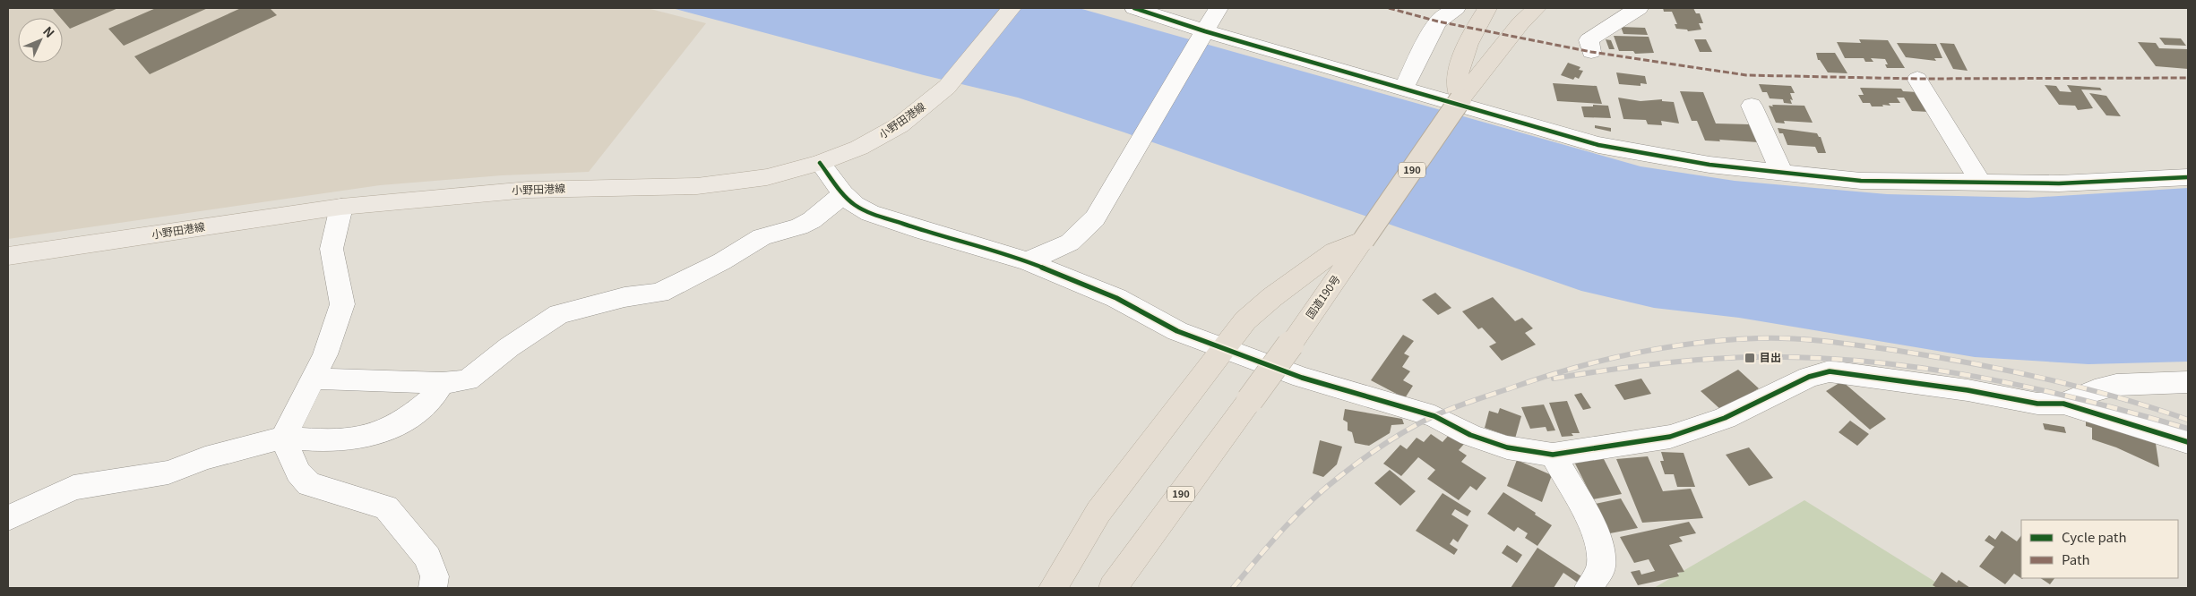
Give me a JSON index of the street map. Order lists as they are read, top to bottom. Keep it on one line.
{"streets":{"highway":["190","国道190号"],"main road":["小野田港線"]},"places":{"transit":["目出"]},"legend":["Cycle path","Path"],"north":"top right"}
